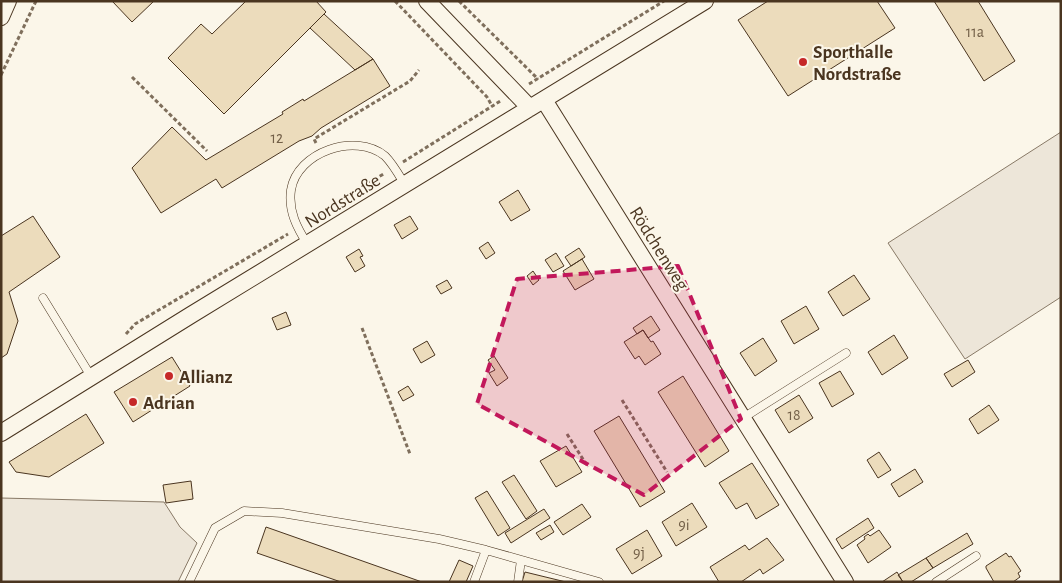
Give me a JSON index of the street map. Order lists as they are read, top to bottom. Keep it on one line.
{"streets":{"street":["Nordstraße","Rödchenweg"]},"crossings":[["Nordstraße","Rödchenweg"]],"places":["Sporthalle Nordstraße","Allianz","Adrian"],"house_numbers":["11a","12","18","9i","9j"]}
